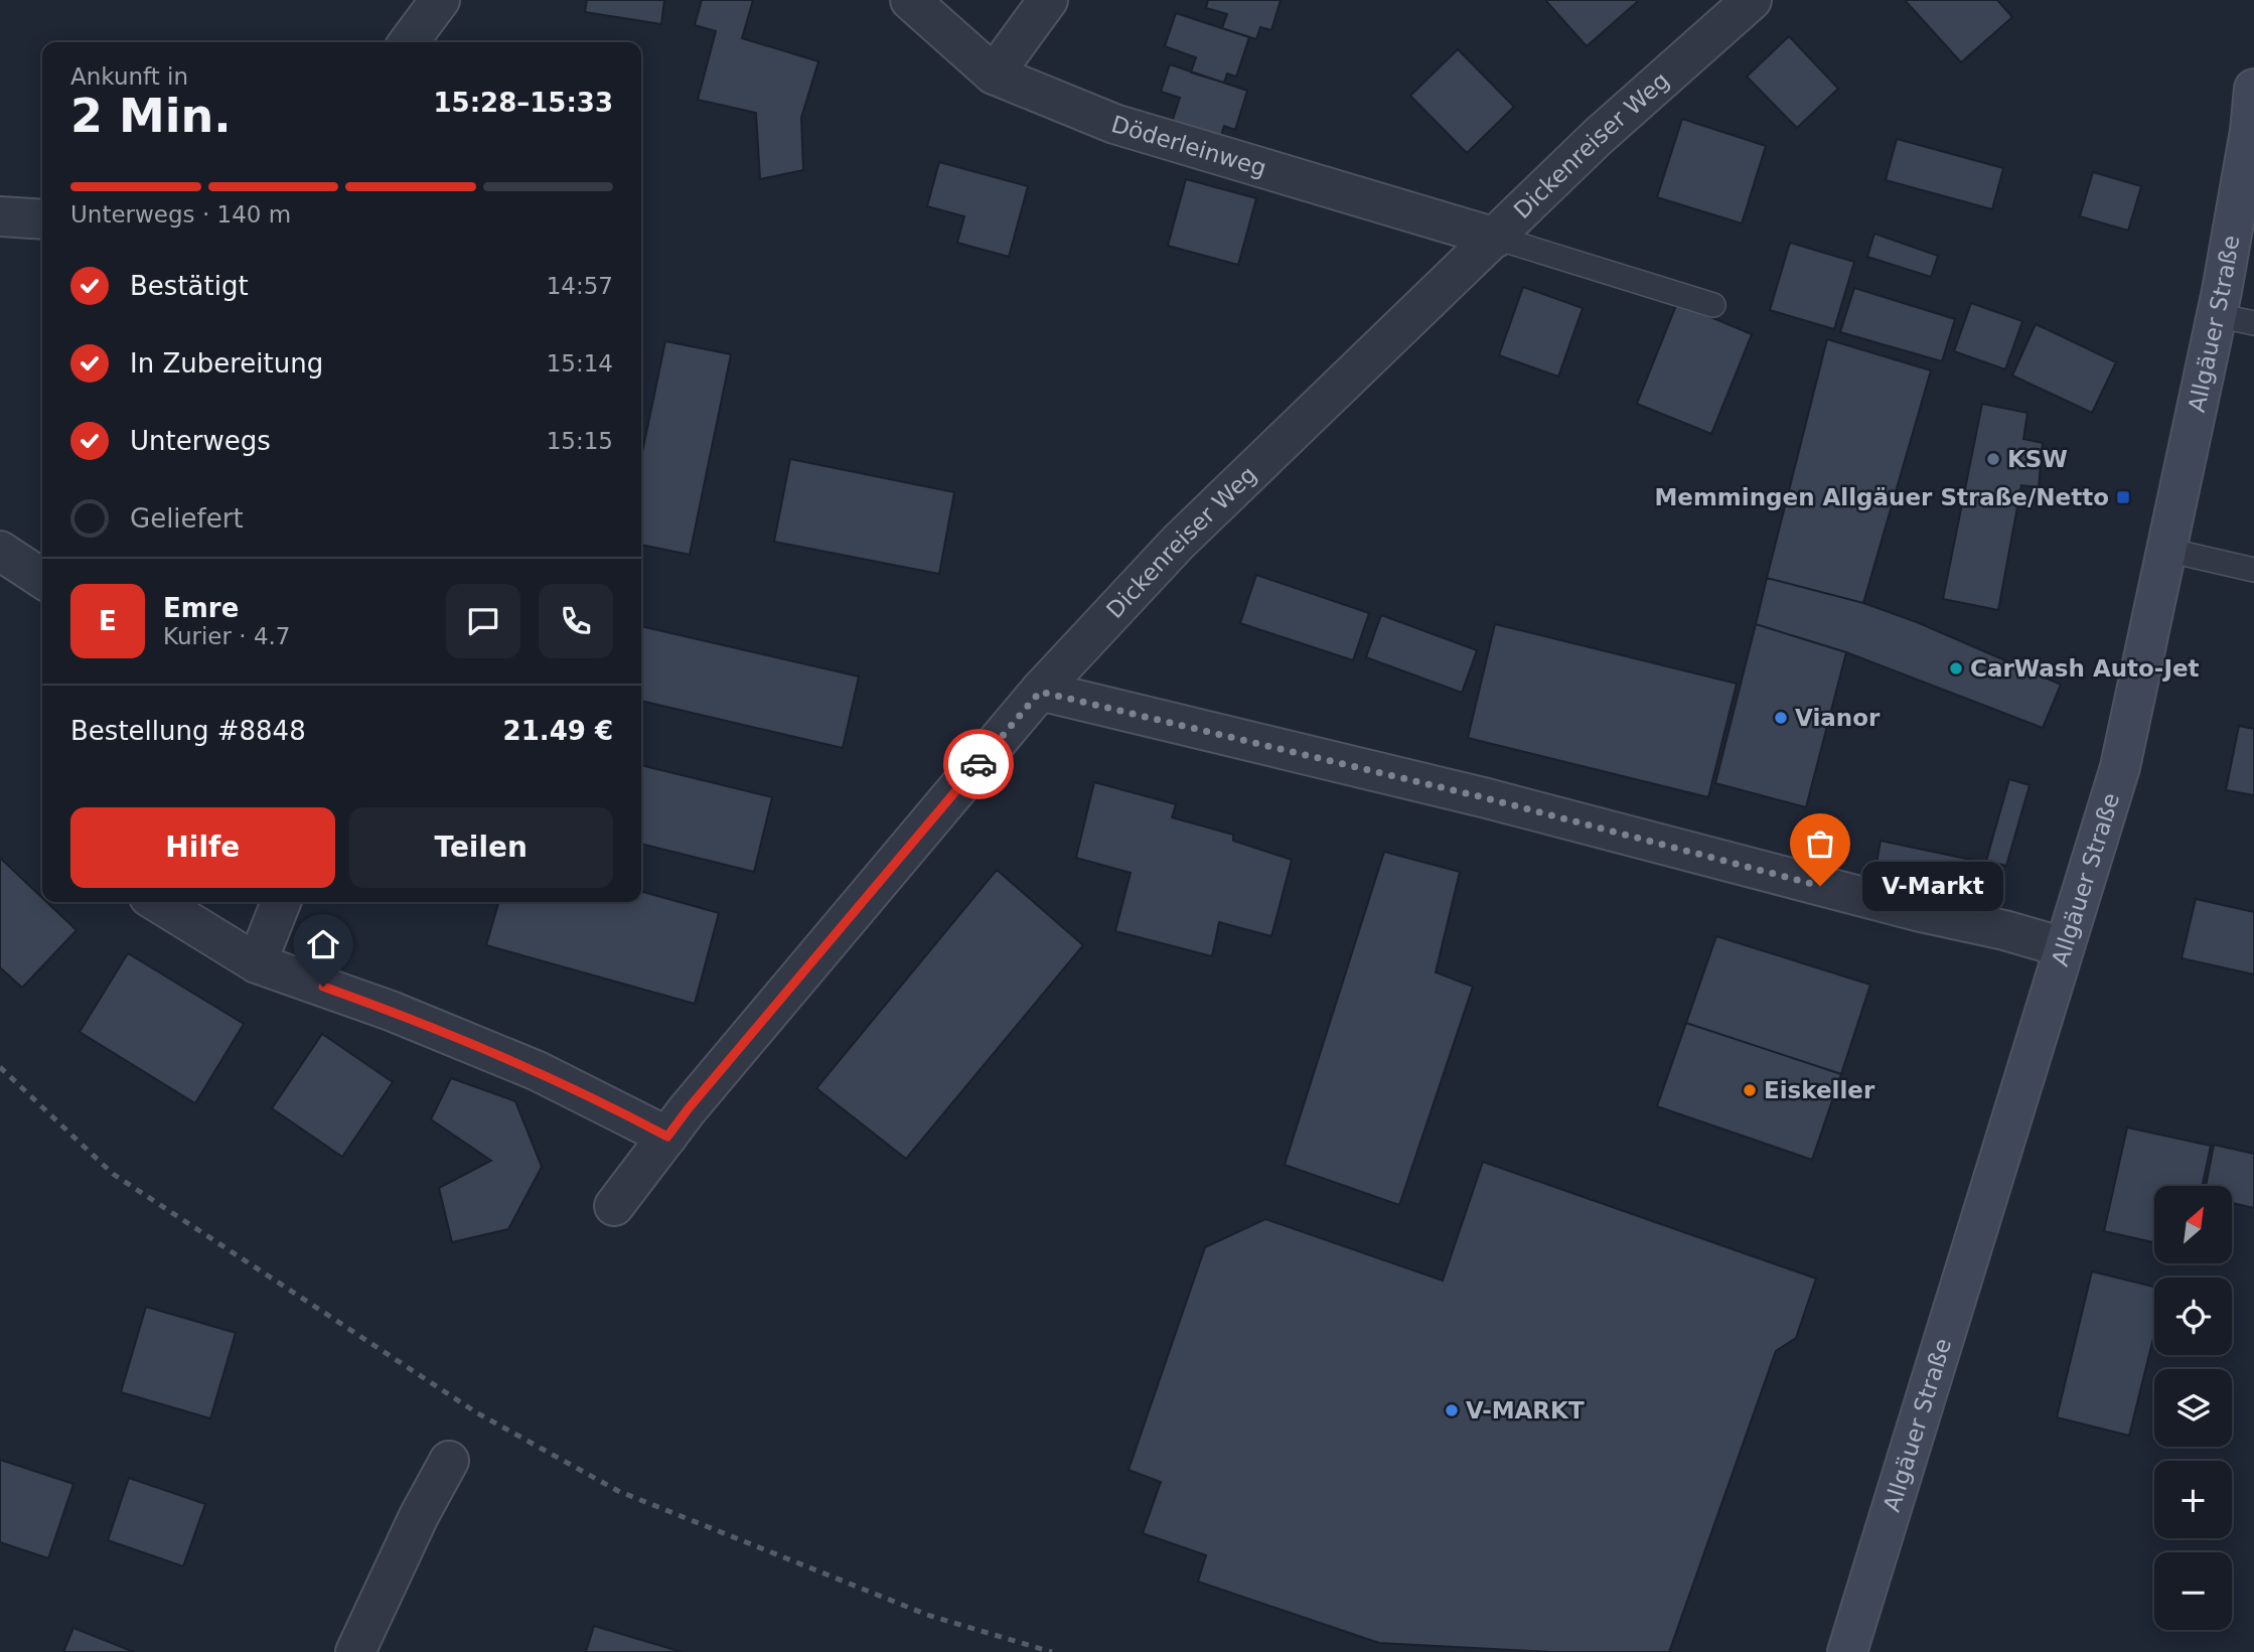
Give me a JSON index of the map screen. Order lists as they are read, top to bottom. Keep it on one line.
{"streets":{"main road":["Allgäuer Straße"],"street":["Döderleinweg","Dickenreiser Weg"]},"crossings":[["Döderleinweg","Dickenreiser Weg"]],"places":{"other":["KSW","CarWash Auto-Jet","Vianor","V-Markt","Eiskeller","V-MARKT"],"transit":["Memmingen Allgäuer Straße/Netto"]},"north":"top right","page":{"heading":["2 Min.","Ankunft in","15:28–15:33"],"panel":["Emre","Kurier · 4.7","Bestellung #8848","21.49 €"],"bar":"Unterwegs · 140 m","list":[["Bestätigt","14:57"],["In Zubereitung","15:14"],["Unterwegs","15:15"],"Geliefert"],"round":"E","buttons":["Hilfe","Teilen"],"bubble":"V-Markt","map_buttons":["+","−"]}}
